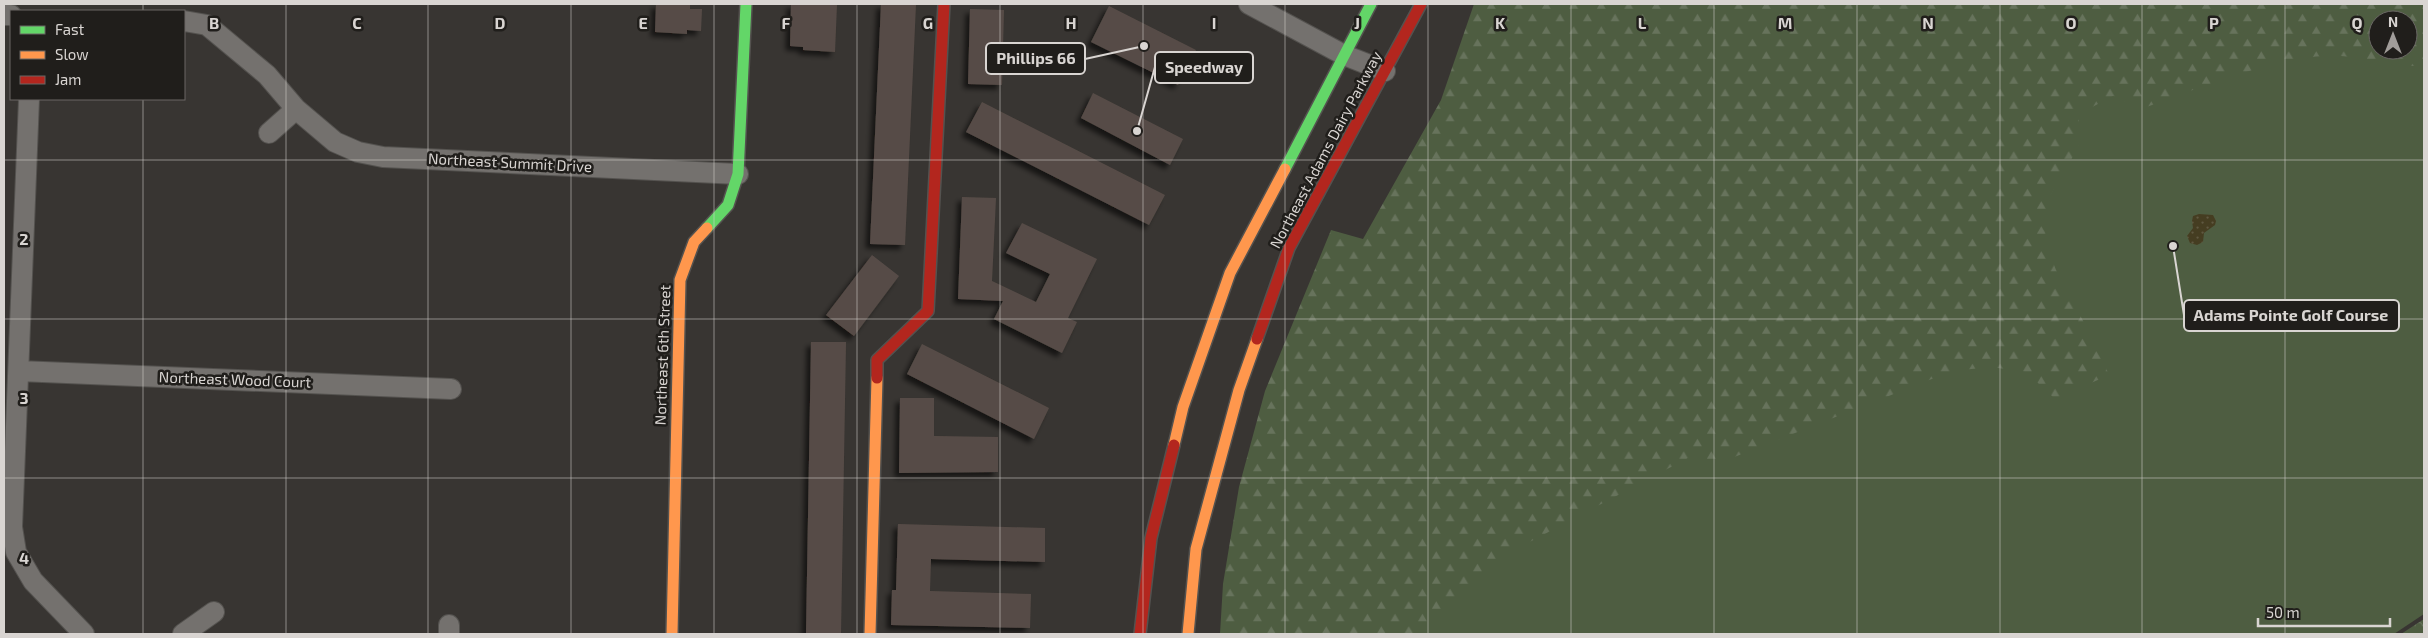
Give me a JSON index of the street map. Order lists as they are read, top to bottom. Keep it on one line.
{"streets":{"main road":["Northeast Adams Dairy Parkway","Northeast 6th Street"],"street":["Northeast Summit Drive","Northeast Wood Court"]},"crossings":[["Northeast Summit Drive","Northeast 6th Street"]],"places":["Phillips 66","Speedway","Adams Pointe Golf Course"],"legend":["Fast","Slow","Jam"],"scale_bar":"50 m","north":"top","grid":{"columns":["B","C","D","E","F","G","H","I","J","K","L","M","N","O","P","Q"],"rows":["2","3","4"]}}
